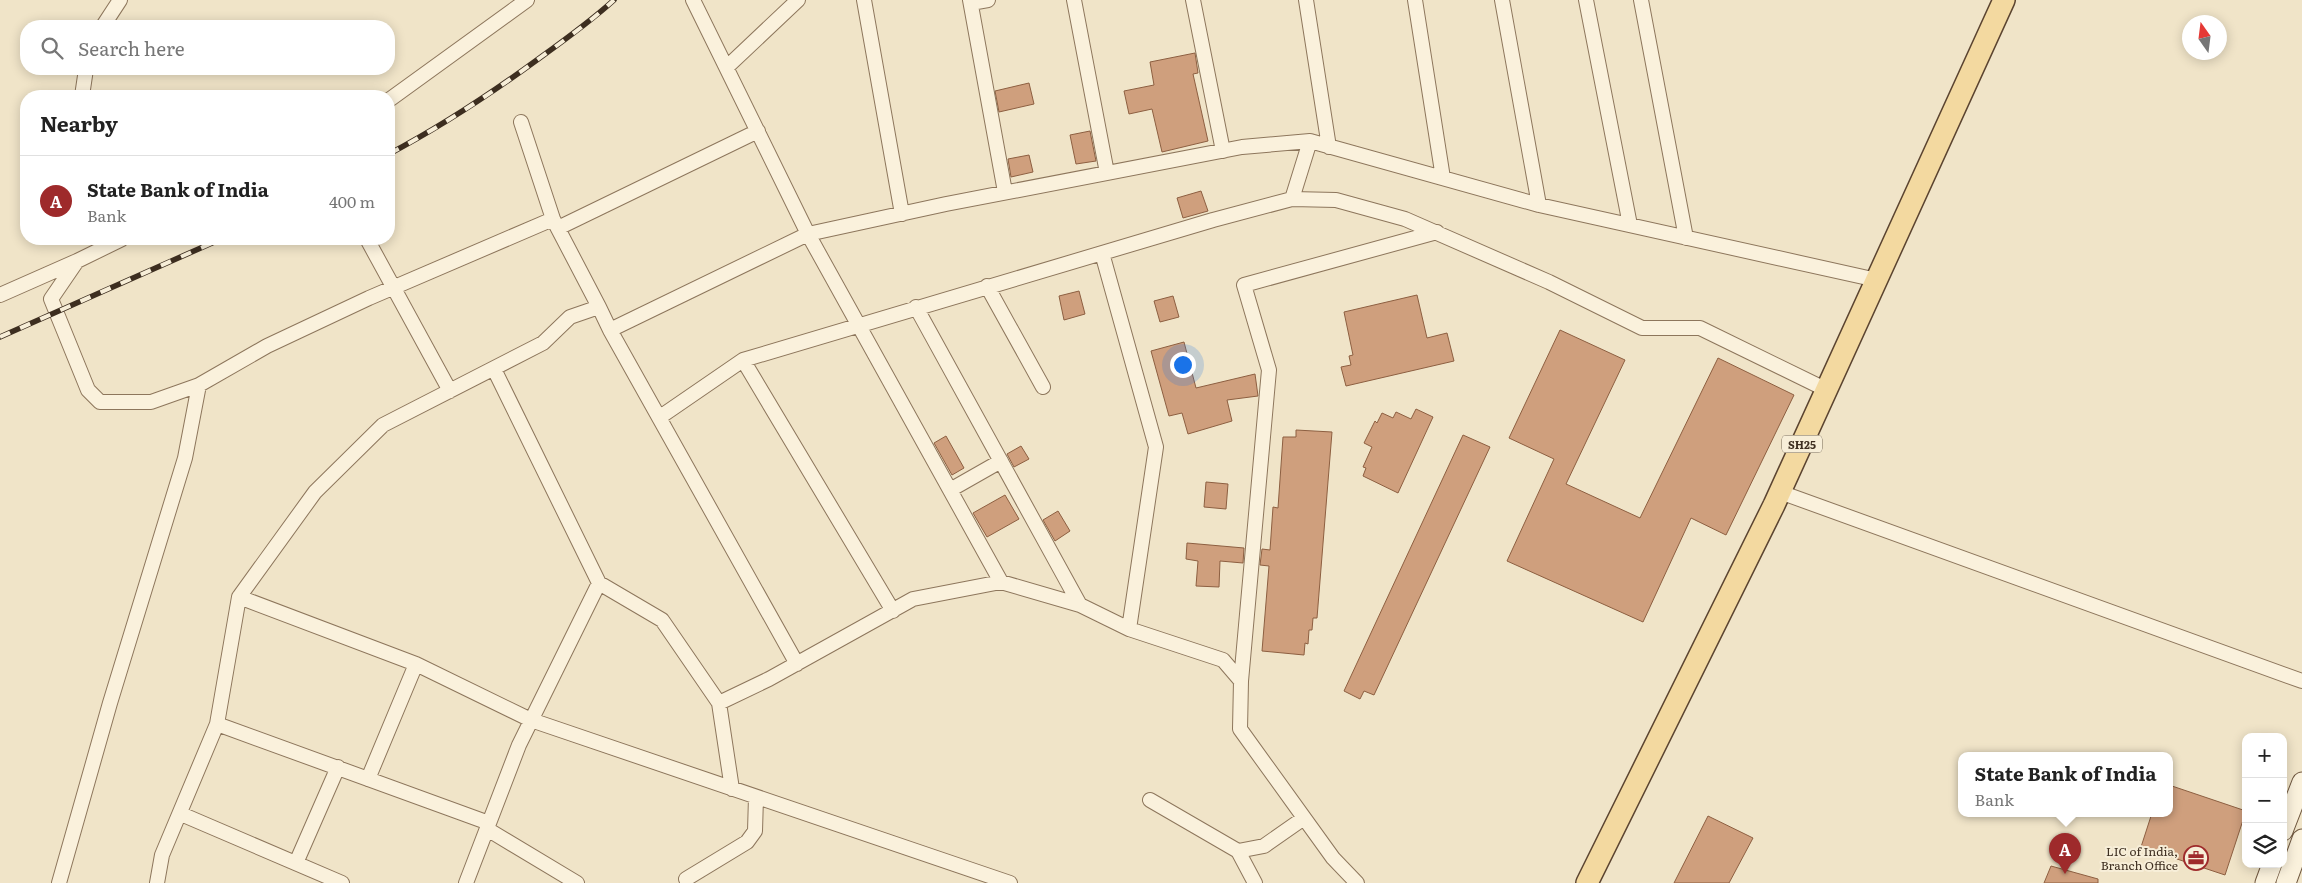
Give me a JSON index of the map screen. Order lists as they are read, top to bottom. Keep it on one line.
{"streets":{"main road":["SH25"]},"places":{"office":["LIC of India, Branch Office"]},"north":"top","page":{"search":"Search here","heading":"Nearby","list":[{"mark":"A","name":"State Bank of India","note":"Bank","value":"400 m"}],"map_buttons":["+","−"],"popup":["State Bank of India","Bank"],"pins":"A"}}
